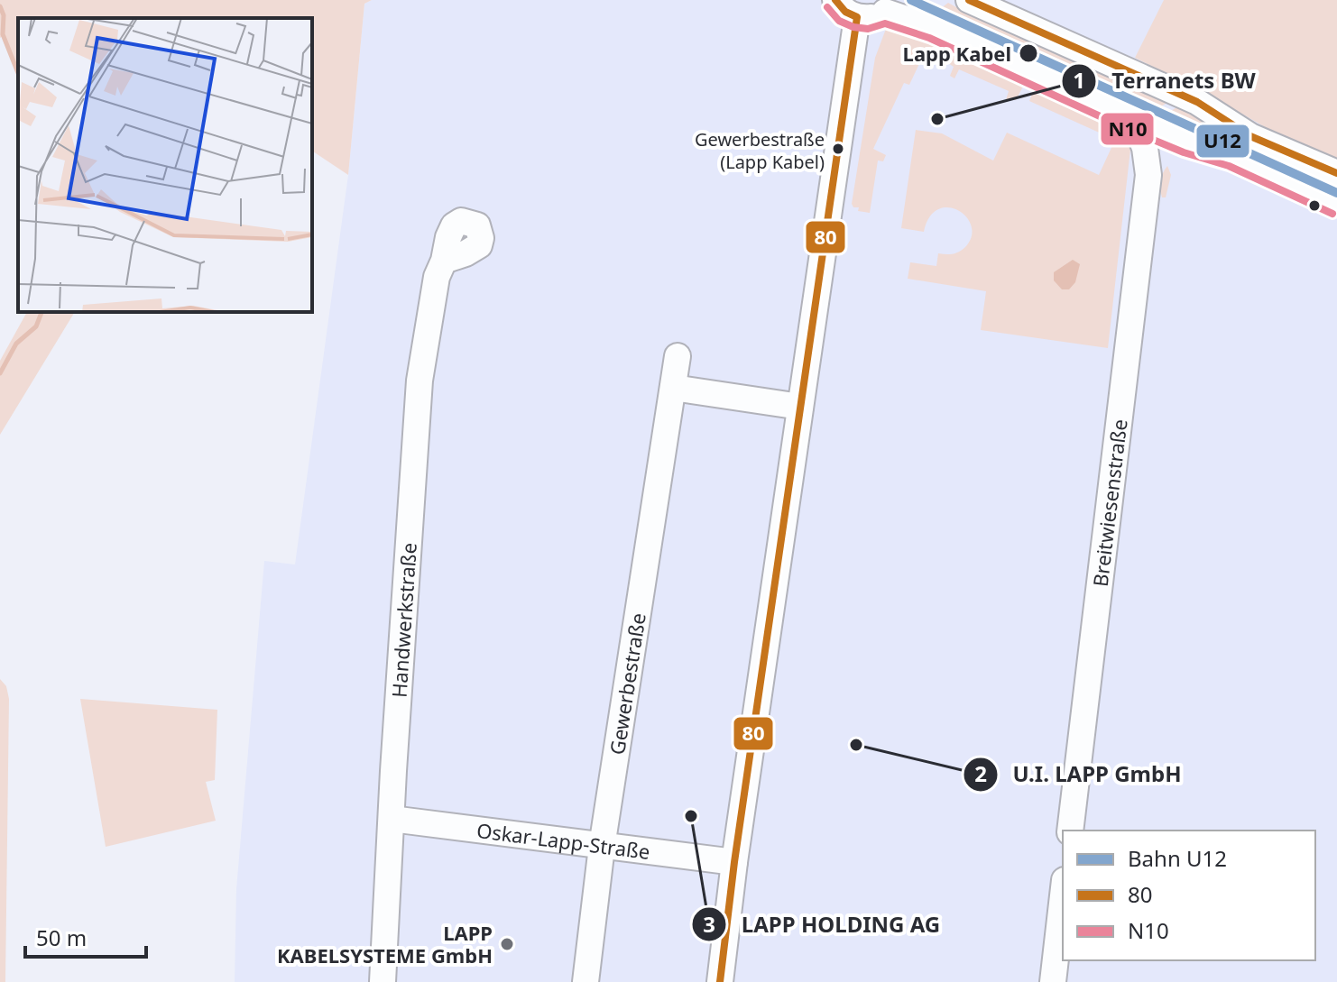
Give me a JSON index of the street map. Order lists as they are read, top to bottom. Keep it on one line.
{"streets":{"street":["Breitwiesenstraße","Handwerkstraße","Gewerbestraße","Oskar-Lapp-Straße"]},"crossings":[["Handwerkstraße","Oskar-Lapp-Straße"],["Gewerbestraße","Oskar-Lapp-Straße"]],"places":["Lapp Kabel","Terranets BW","Gewerbestraße (Lapp Kabel)","U.I. LAPP GmbH","LAPP HOLDING AG","LAPP KABELSYSTEME GmbH"],"lines":["rail line U12","transit line 80","transit line N10"],"legend":["Bahn U12","80","N10"],"scale_bar":"50 m"}
